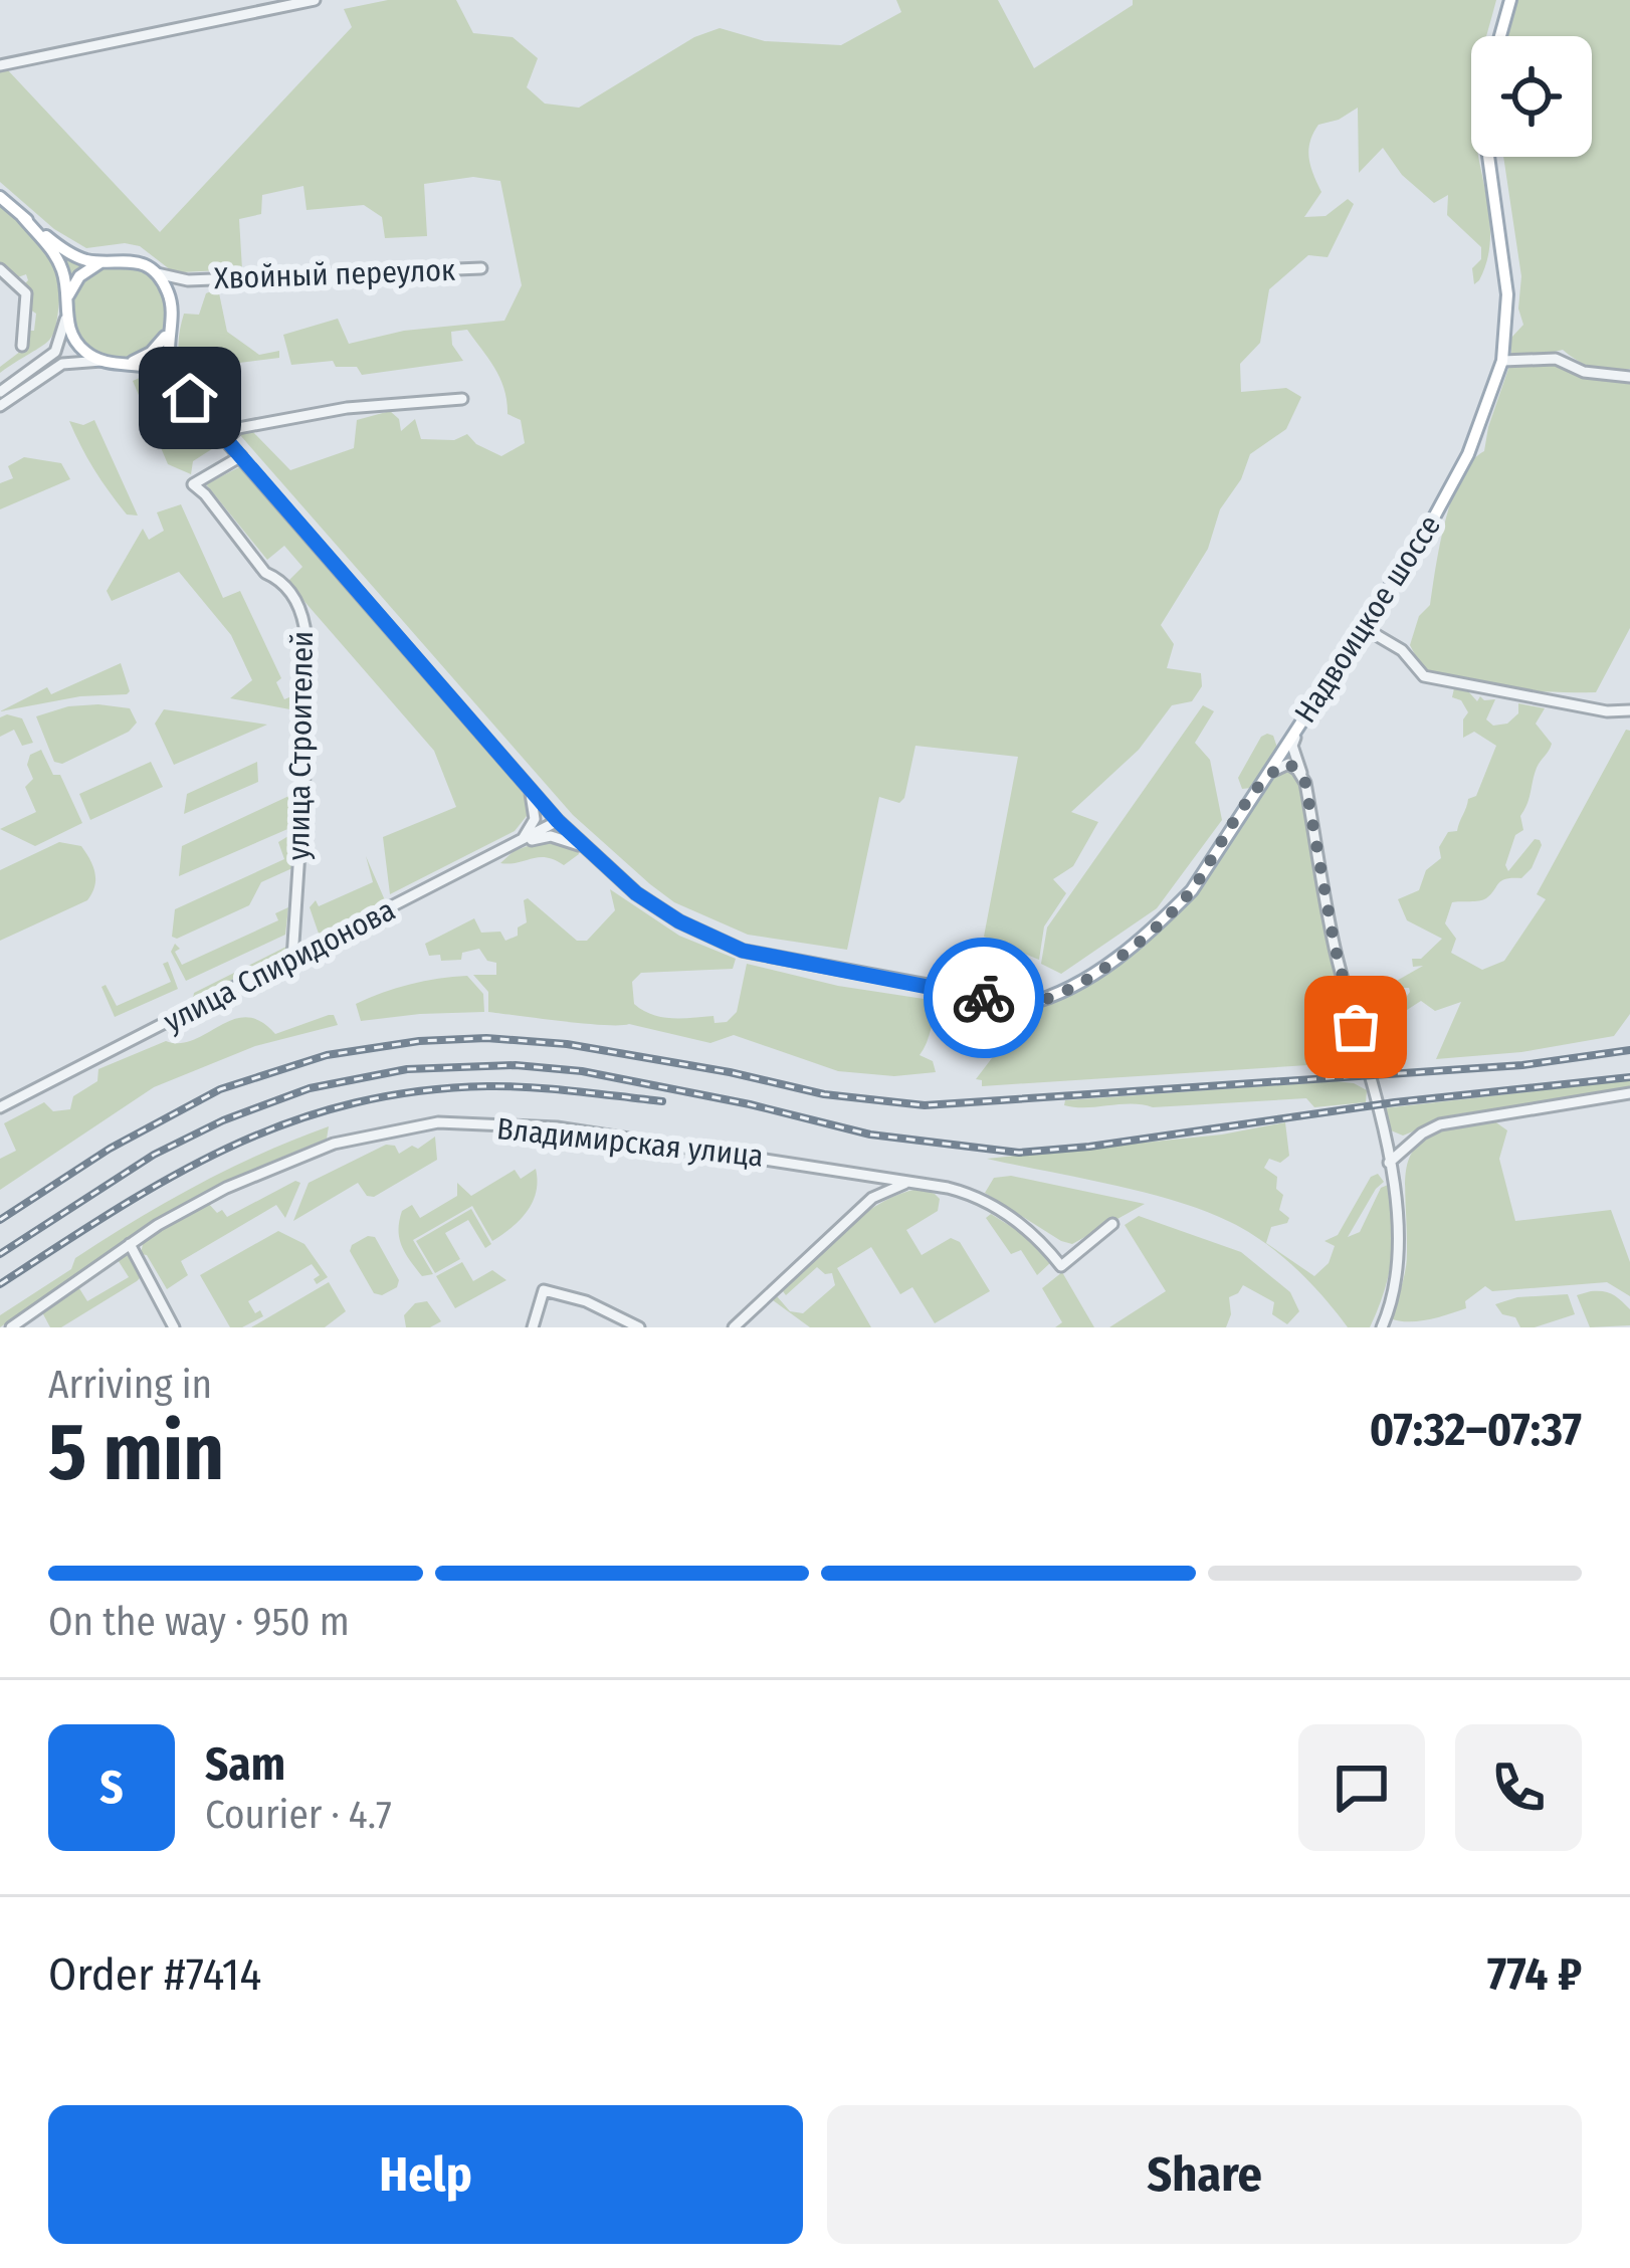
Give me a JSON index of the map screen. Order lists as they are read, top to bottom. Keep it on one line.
{"streets":{"main road":["Надвоицкое шоссе"],"street":["Хвойный переулок","улица Строителей","улица Спиридонова","Владимирская улица"]},"crossings":[["Надвоицкое шоссе","улица Строителей"],["Надвоицкое шоссе","улица Спиридонова"],["улица Строителей","улица Спиридонова"]],"page":{"heading":["5 min","Arriving in","07:32–07:37"],"panel":["Sam","Courier · 4.7","Order #7414","774 ₽"],"bar":"On the way · 950 m","round":"S","buttons":["Help","Share"]}}
